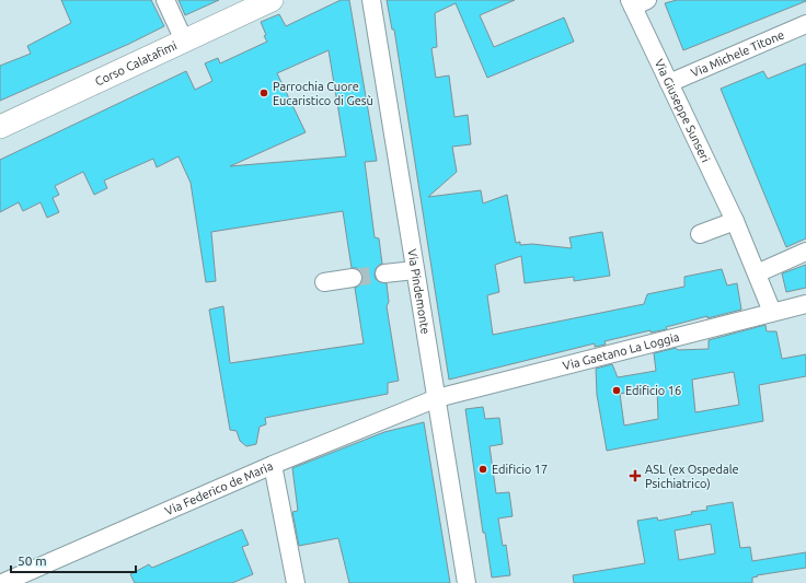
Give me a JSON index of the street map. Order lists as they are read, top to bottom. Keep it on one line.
{"streets":{"main road":["Corso Calatafimi"],"street":["Via Michele Titone","Via Giuseppe Sunseri","Via Pindemonte","Via Gaetano La Loggia","Via Federico de Maria"]},"crossings":[["Via Michele Titone","Via Giuseppe Sunseri"],["Via Giuseppe Sunseri","Via Gaetano La Loggia"],["Via Pindemonte","Via Gaetano La Loggia"],["Via Pindemonte","Via Federico de Maria"],["Via Gaetano La Loggia","Via Federico de Maria"]],"places":{"other":["Parrochia Cuore Eucaristico di Gesù","Edificio 16","Edificio 17"],"health":["ASL (ex Ospedale Psichiatrico)"]},"scale_bar":"50 m"}
